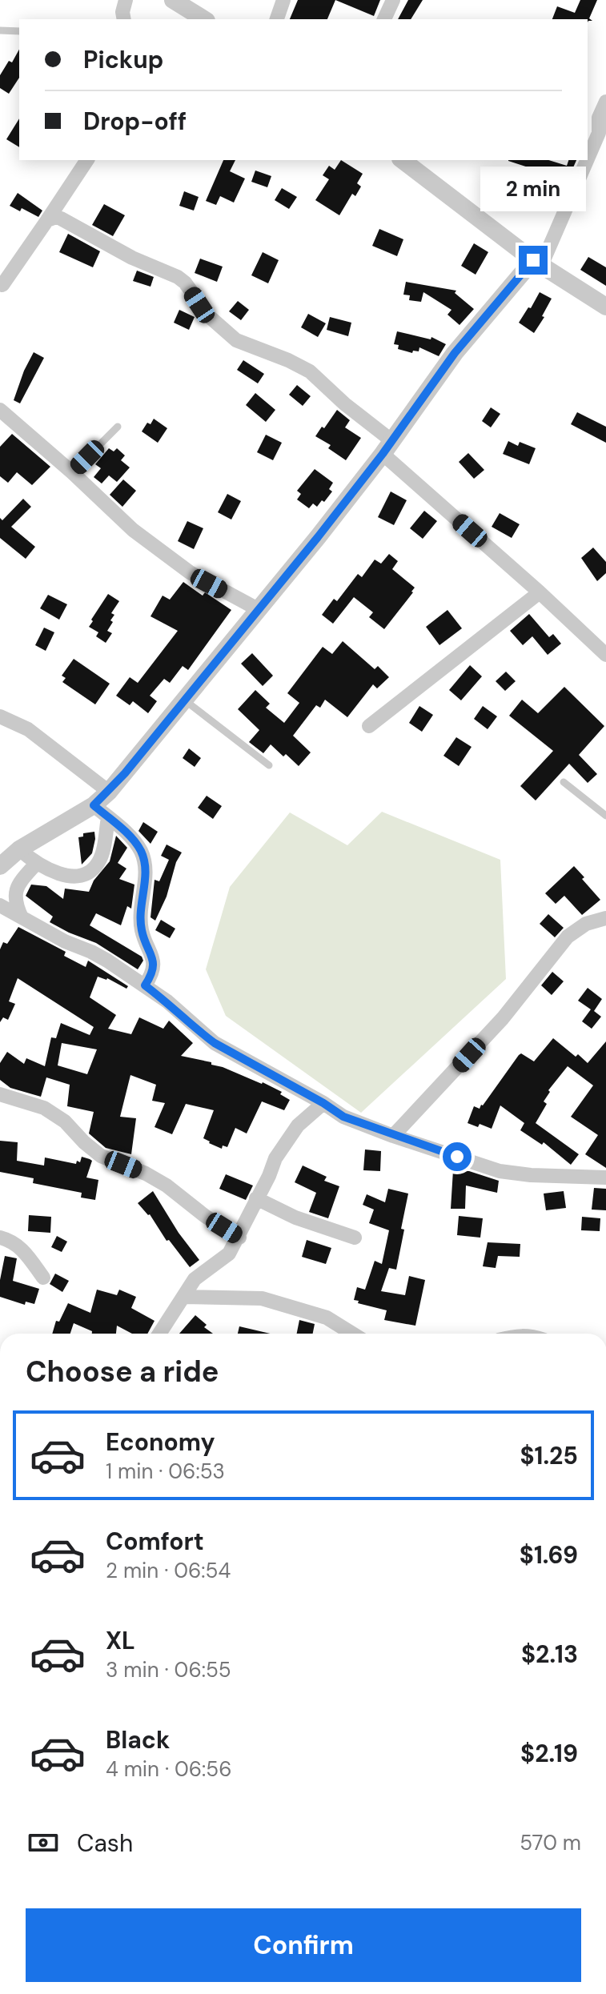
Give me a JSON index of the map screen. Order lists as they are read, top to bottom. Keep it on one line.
{"page":{"banner":["Pickup","Drop-off"],"bubble":"2 min","heading":"Choose a ride","list":[{"name":"Economy","note":"1 min · 06:53","value":"$1.25"},{"name":"Comfort","note":"2 min · 06:54","value":"$1.69"},{"name":"XL","note":"3 min · 06:55","value":"$2.13"},{"name":"Black","note":"4 min · 06:56","value":"$2.19"}],"pay":["Cash","570 m"],"buttons":"Confirm"}}
